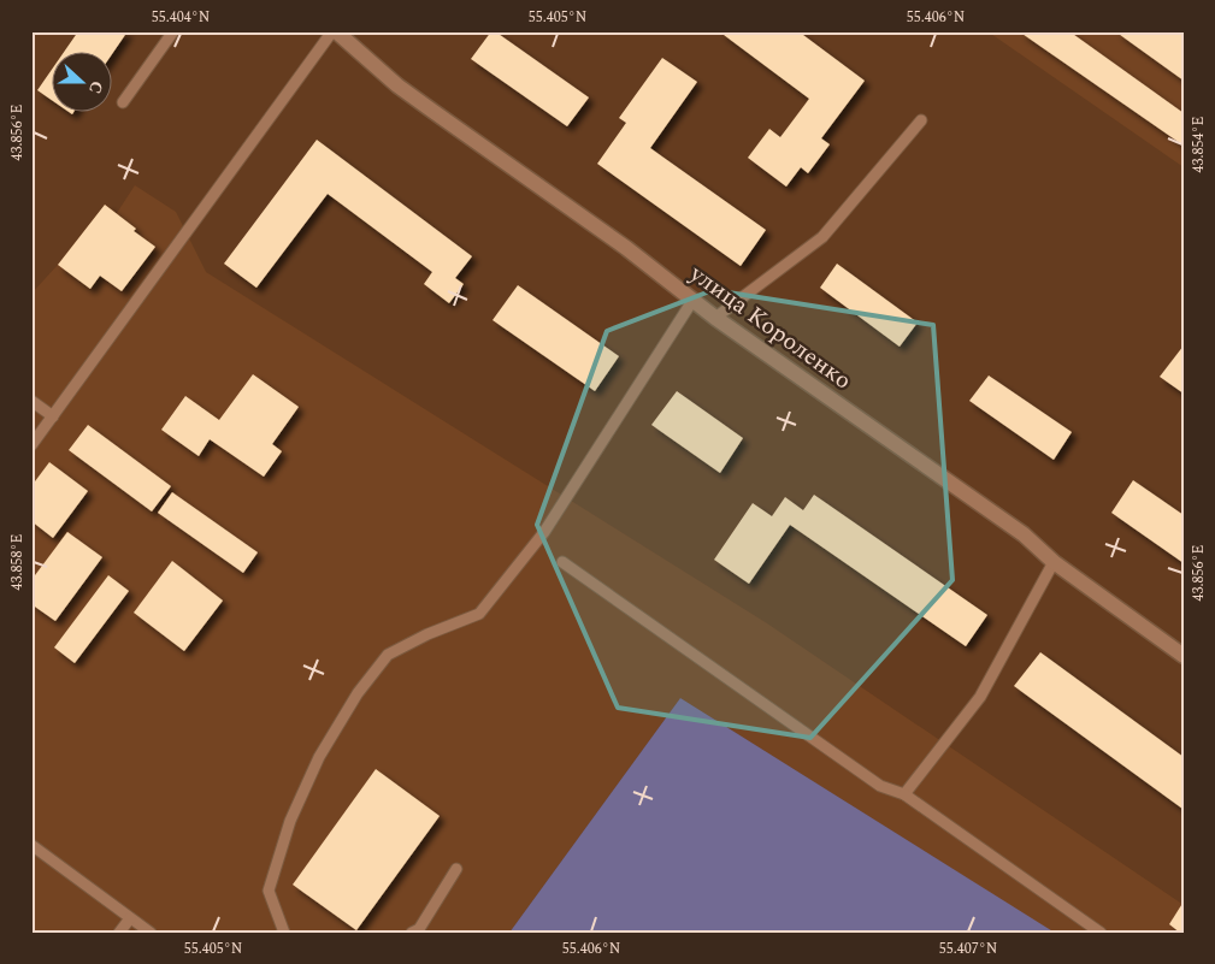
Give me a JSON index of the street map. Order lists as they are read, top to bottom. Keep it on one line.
{"streets":{"street":["улица Короленко"]},"north":"right","coordinates":["55.404°N","55.405°N","55.406°N","43.856°E","43.854°E","43.858°E","55.407°N"]}
